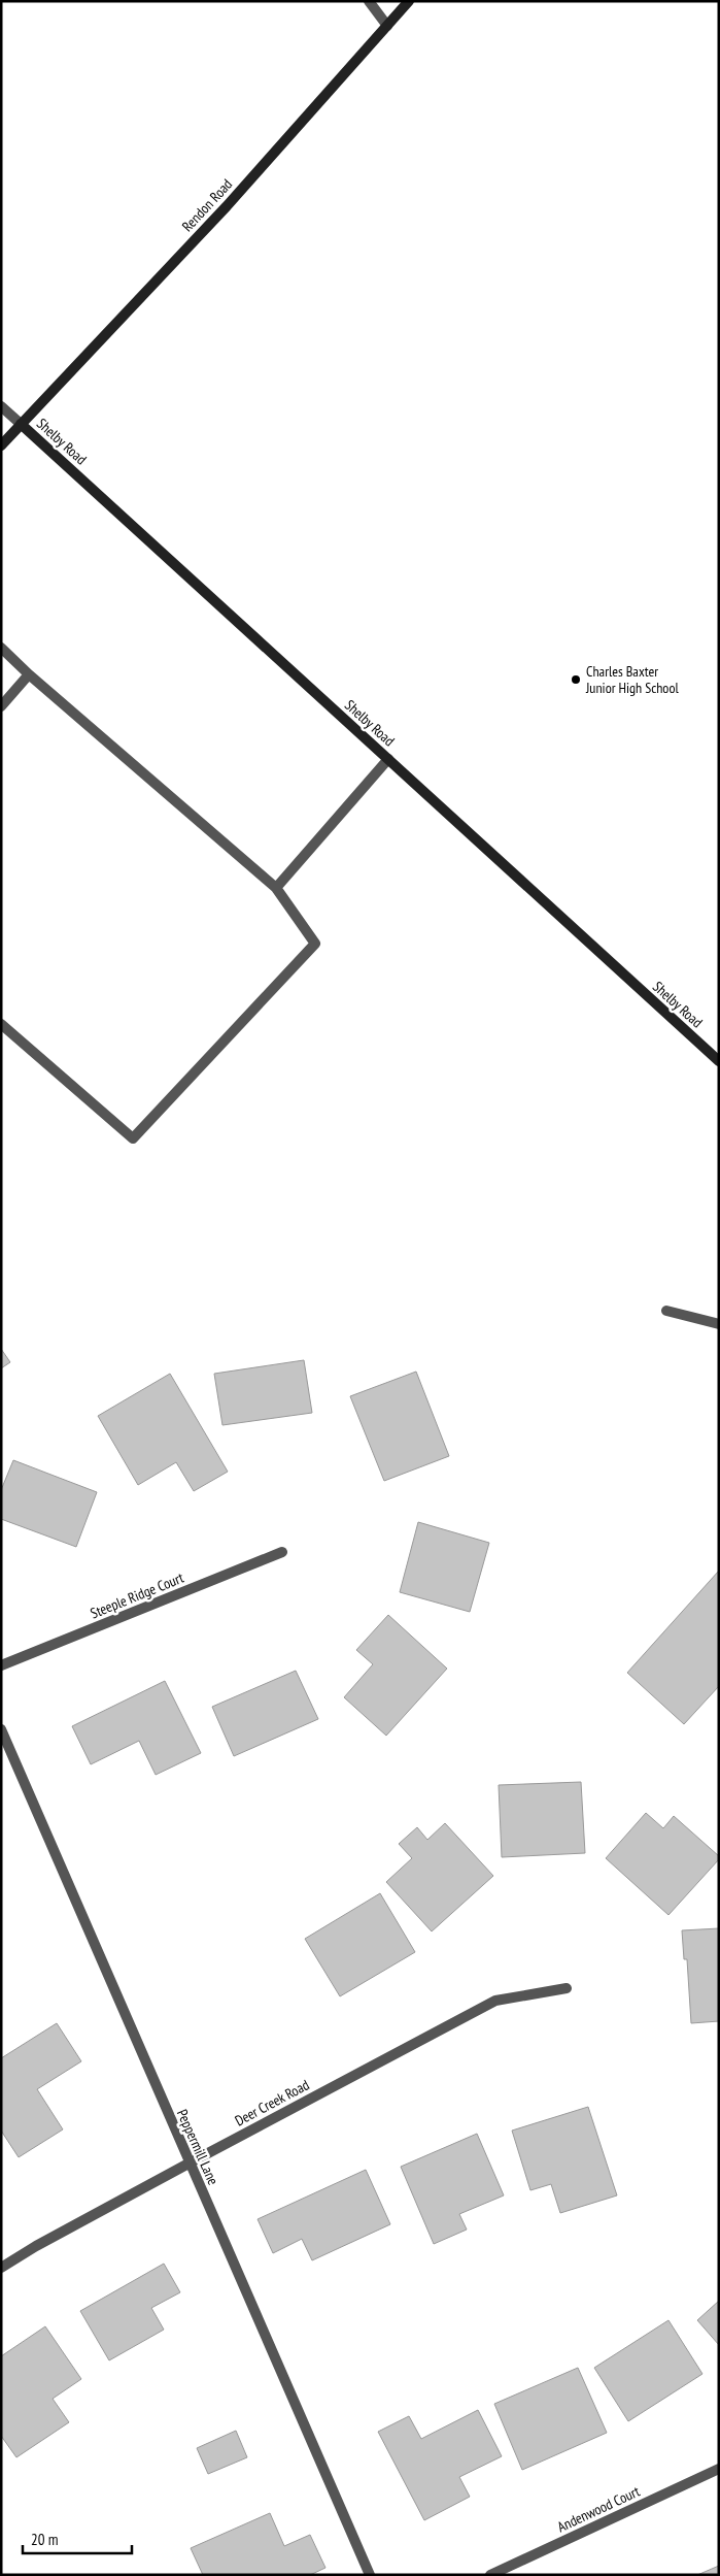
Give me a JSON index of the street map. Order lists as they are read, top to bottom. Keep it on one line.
{"streets":{"main road":["Rendon Road","Shelby Road"],"street":["Steeple Ridge Court","Deer Creek Road","Peppermill Lane","Andenwood Court"]},"crossings":[["Rendon Road","Shelby Road"],["Deer Creek Road","Peppermill Lane"]],"places":["Charles Baxter Junior High School"],"scale_bar":"20 m"}
